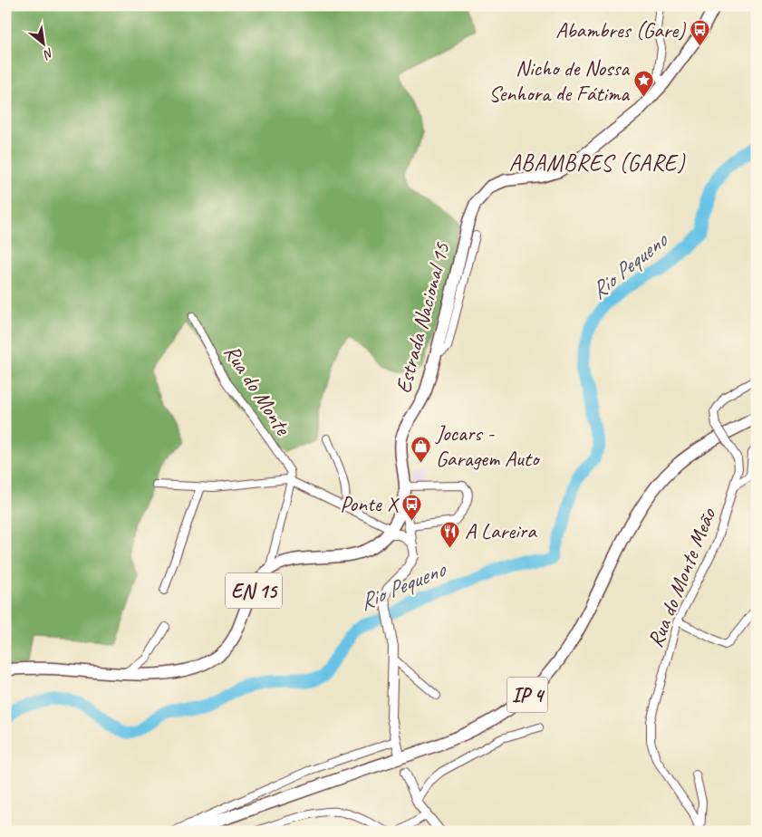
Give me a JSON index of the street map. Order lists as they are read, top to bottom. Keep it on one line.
{"streets":{"main road":["Estrada Nacional 15","EN 15","IP 4"],"street":["Rua do Monte","Rua do Monte Meão"]},"crossings":[["Estrada Nacional 15","EN 15"]],"districts":["ABAMBRES (GARE)"],"water":["Rio Pequeno"],"places":{"bus stop":["Abambres (Gare)","Ponte X"],"place":["Nicho de Nossa Senhora de Fátima"],"shop":["Jocars - Garagem Auto"],"restaurant":["A Lareira"]},"north":"bottom right"}
